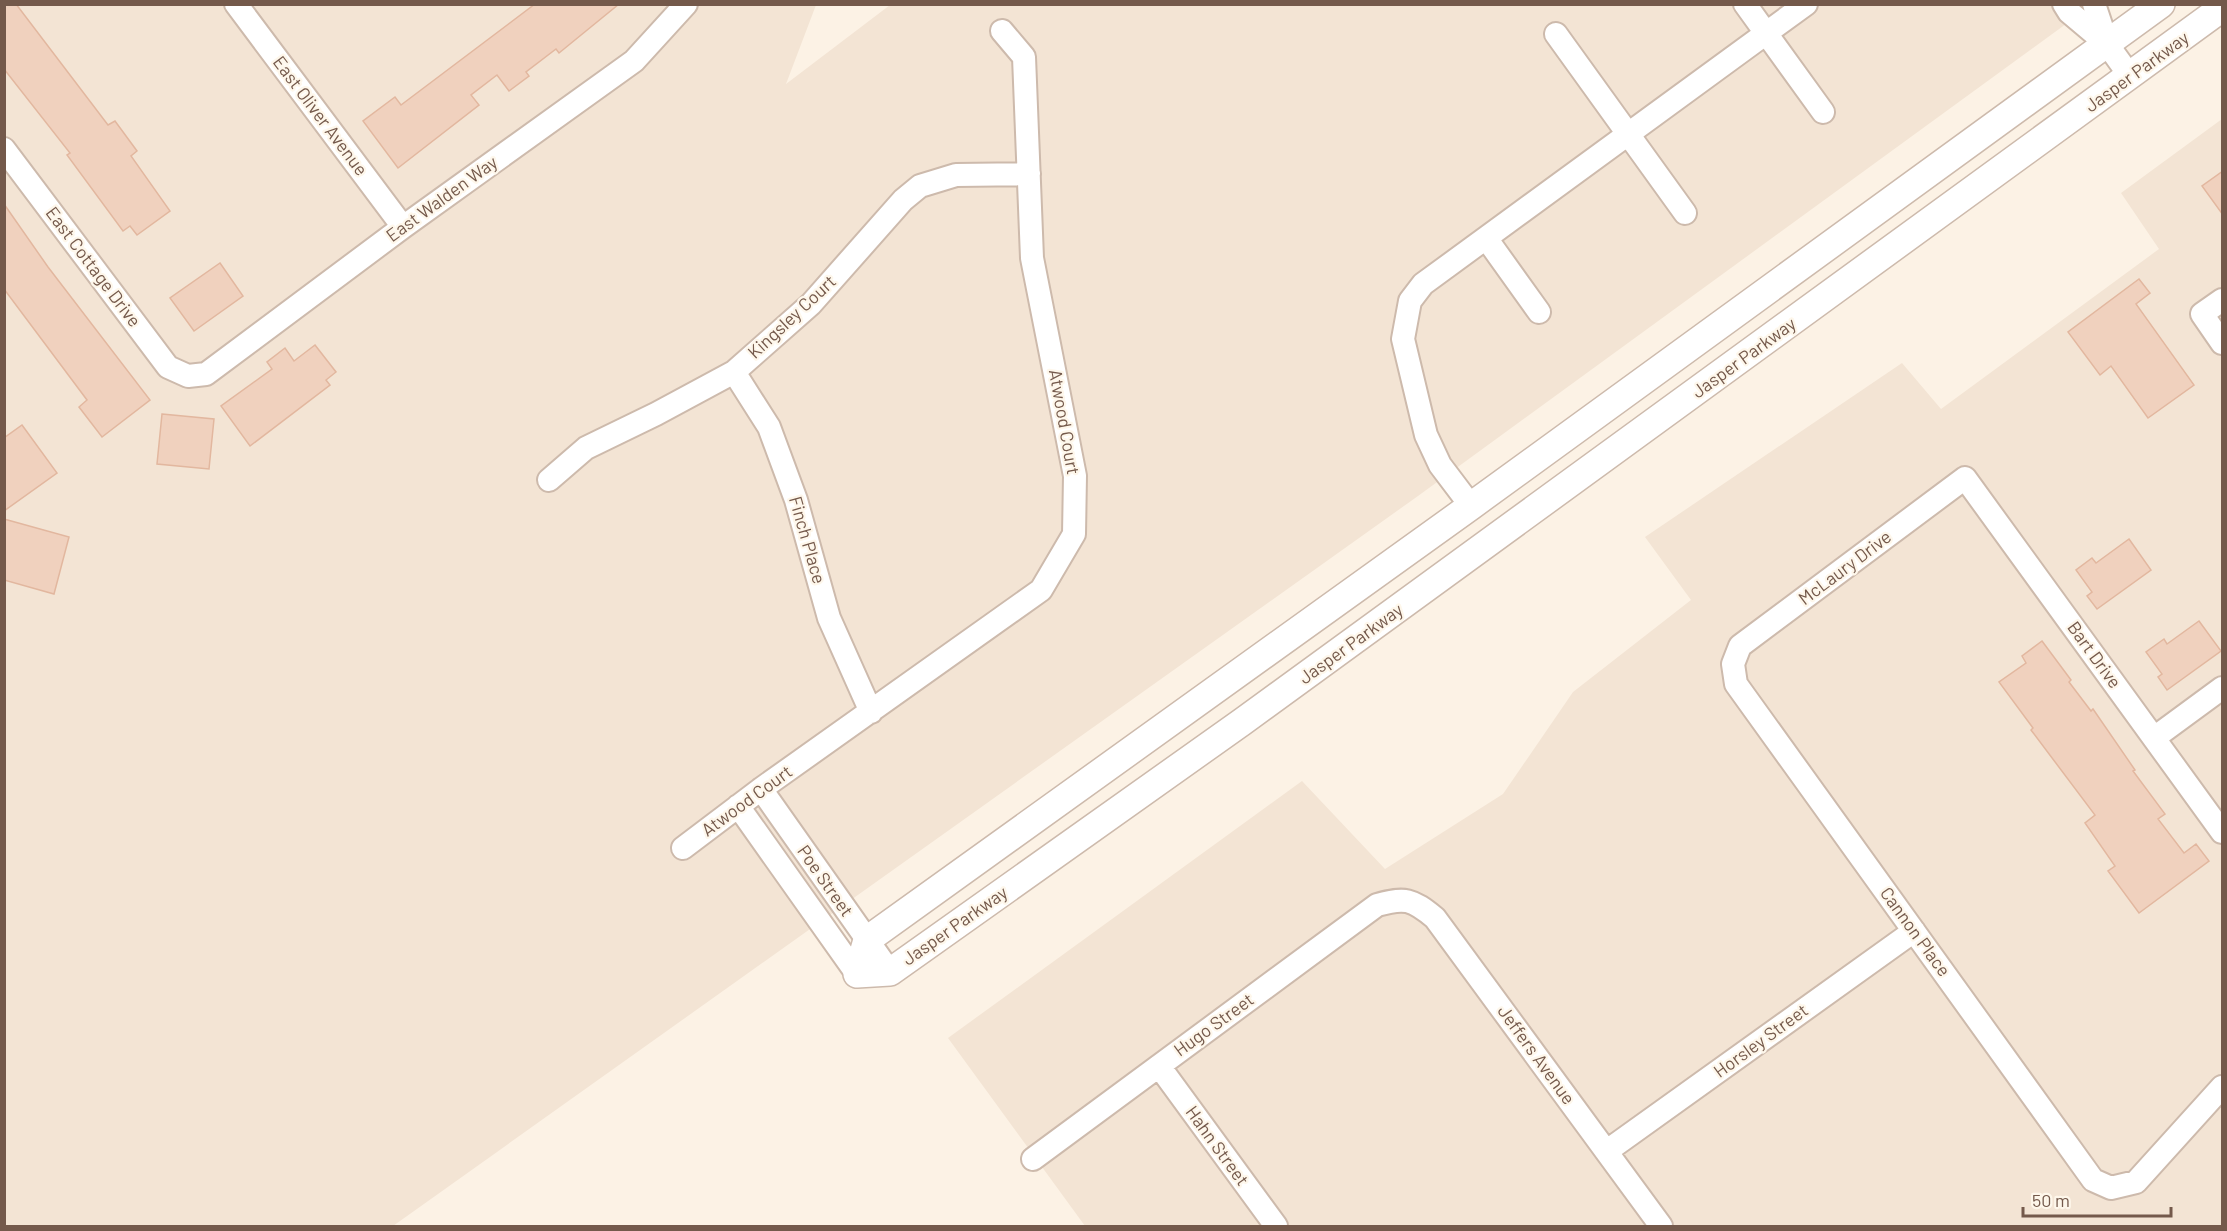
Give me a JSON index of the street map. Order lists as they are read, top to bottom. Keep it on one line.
{"streets":{"street":["Jasper Parkway","East Oliver Avenue","East Walden Way","East Cottage Drive","Kingsley Court","Atwood Court","Finch Place","McLaury Drive","Bart Drive","Poe Street","Cannon Place","Hugo Street","Horsley Street","Jeffers Avenue","Hahn Street"]},"crossings":[["Jasper Parkway","Poe Street"],["East Oliver Avenue","East Walden Way"],["East Walden Way","East Cottage Drive"],["Kingsley Court","Atwood Court"],["Kingsley Court","Finch Place"],["Atwood Court","Finch Place"],["Atwood Court","Poe Street"],["McLaury Drive","Bart Drive"],["McLaury Drive","Cannon Place"],["Cannon Place","Horsley Street"],["Hugo Street","Jeffers Avenue"],["Hugo Street","Hahn Street"],["Horsley Street","Jeffers Avenue"]],"scale_bar":"50 m"}
